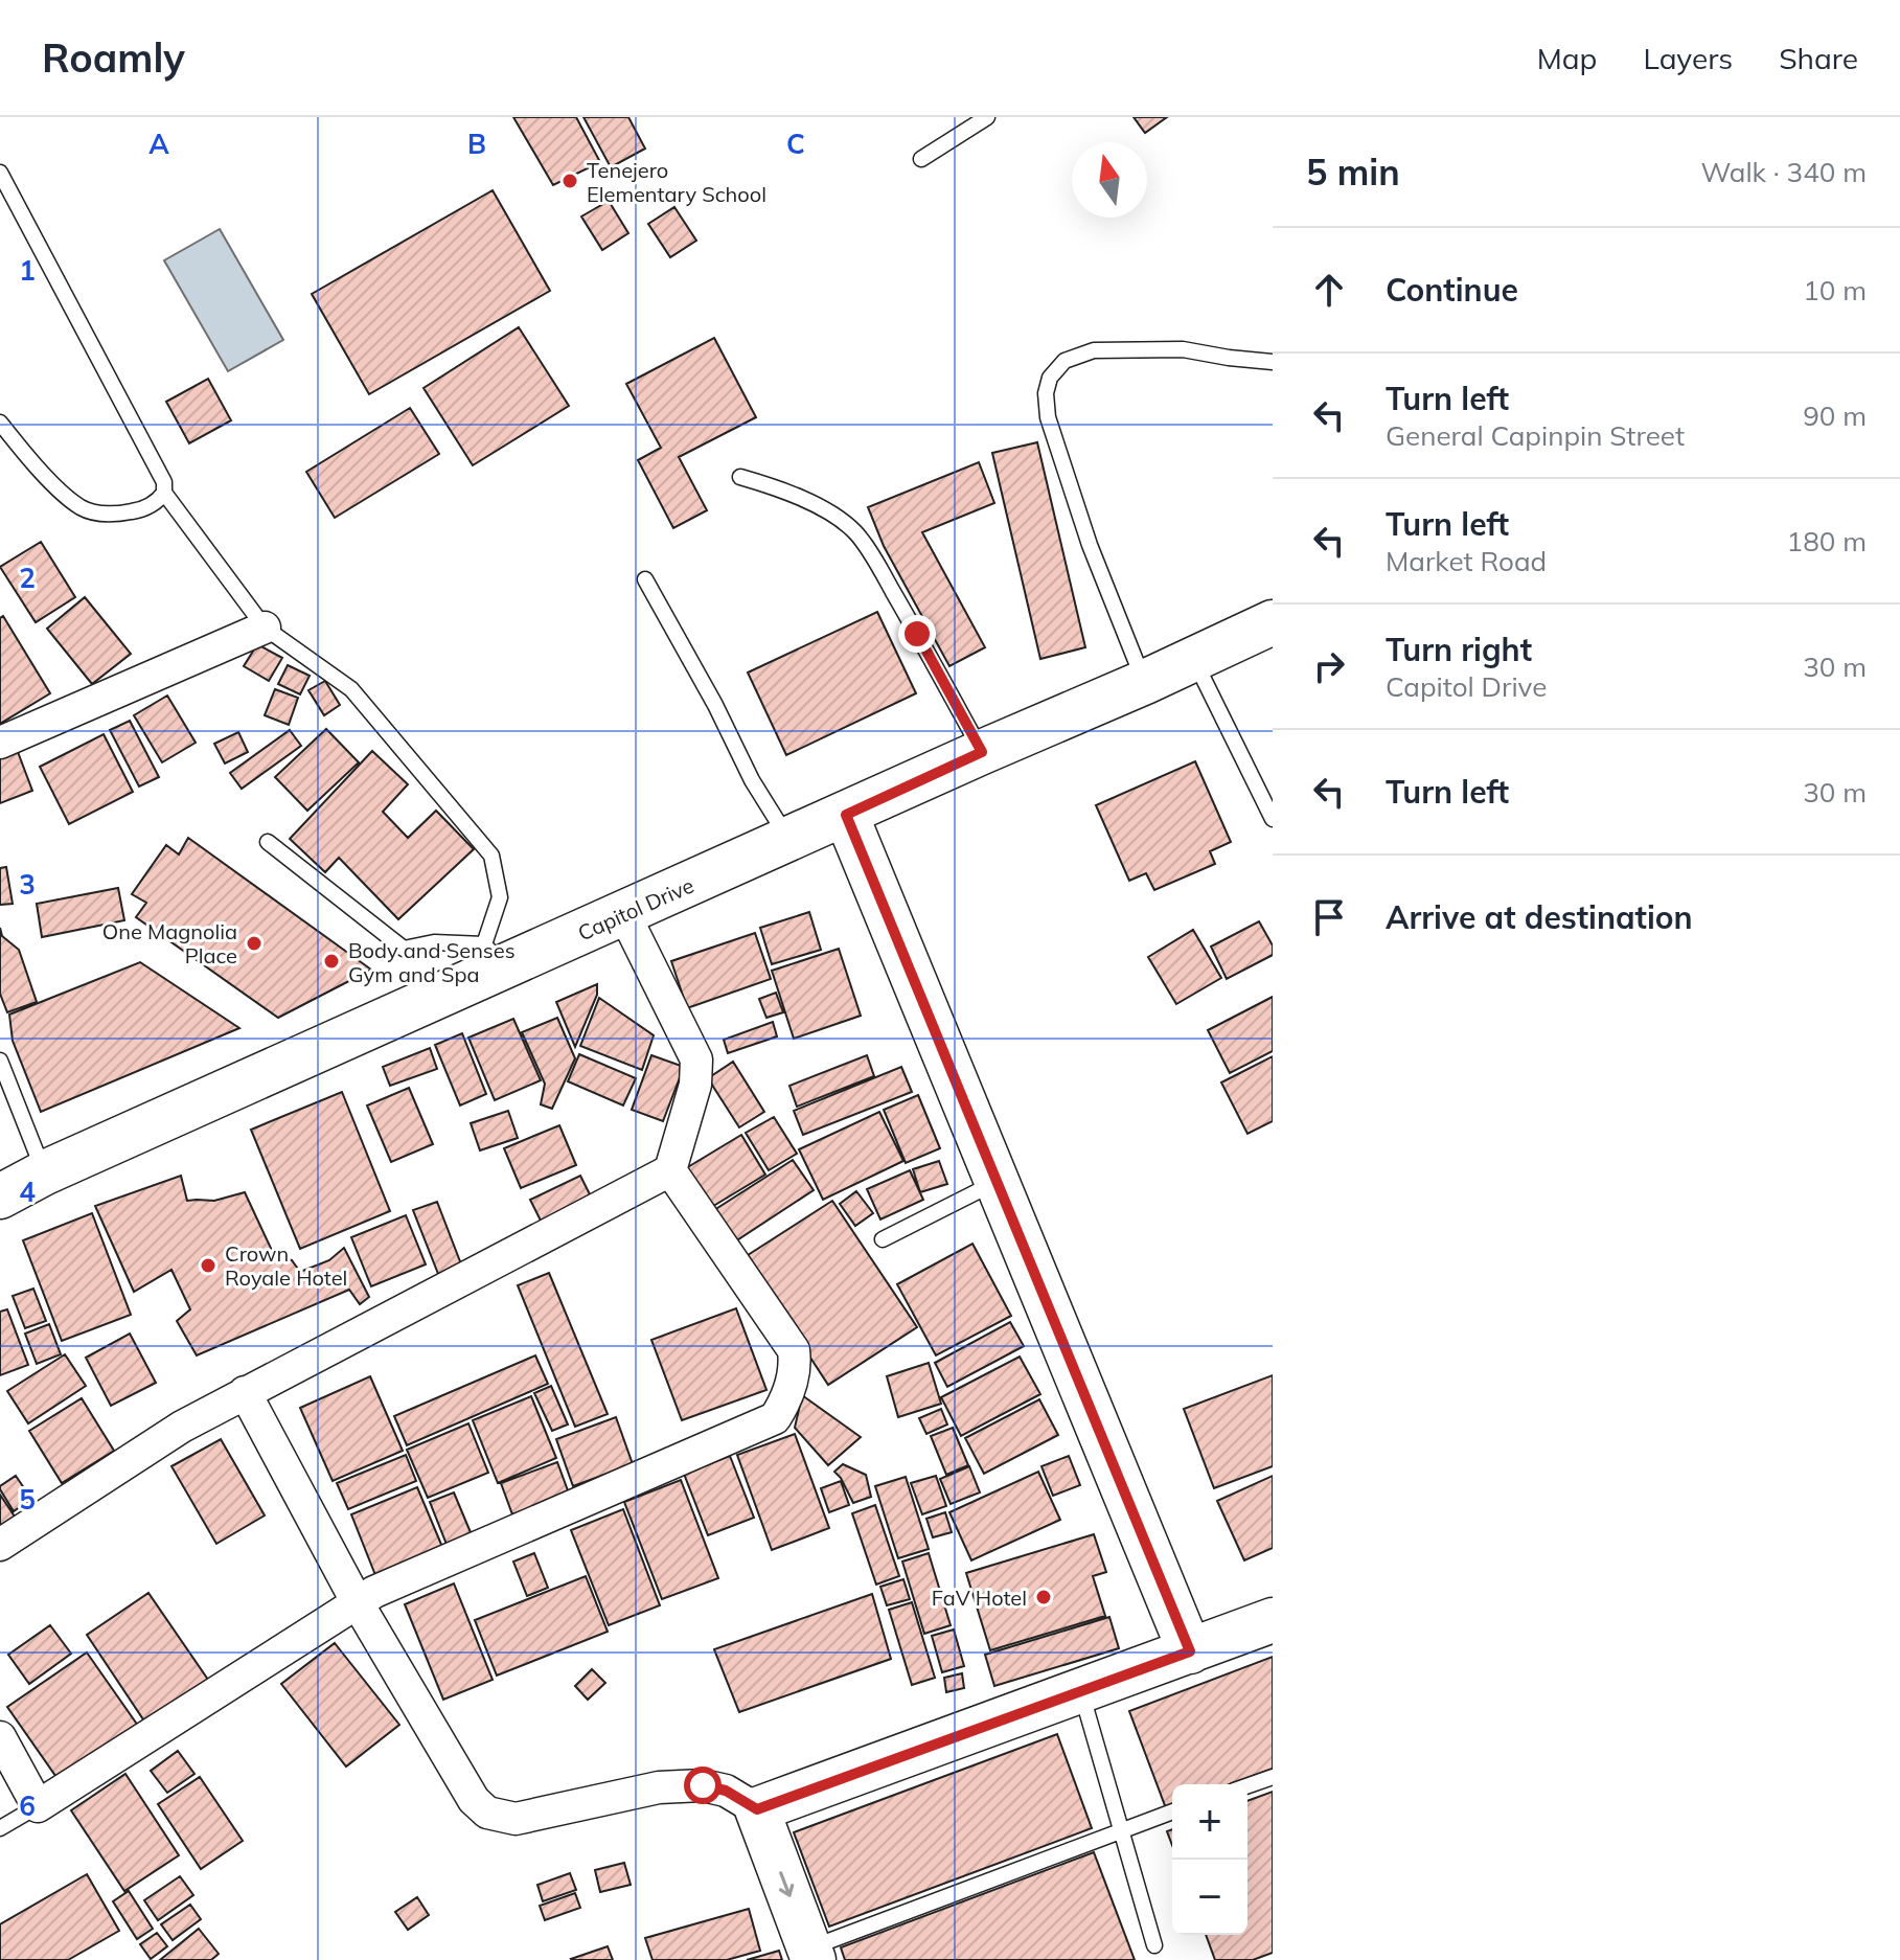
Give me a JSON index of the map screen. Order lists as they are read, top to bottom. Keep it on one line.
{"streets":{"street":["Capitol Drive"]},"places":["Tenejero Elementary School","One Magnolia Place","Body and Senses Gym and Spa","Crown Royale Hotel","FaV Hotel"],"north":"top","page":{"header":"Roamly","nav":["Map","Layers","Share"],"heading":["5 min","Walk · 340 m"],"list":[["Continue","10 m"],["Turn left","General Capinpin Street","90 m"],["Turn left","Market Road","180 m"],["Turn right","Capitol Drive","30 m"],["Turn left","30 m"],"Arrive at destination"],"map_buttons":["+","−"]},"grid":{"columns":["A","B","C"],"rows":["1","2","3","4","5","6"]}}
